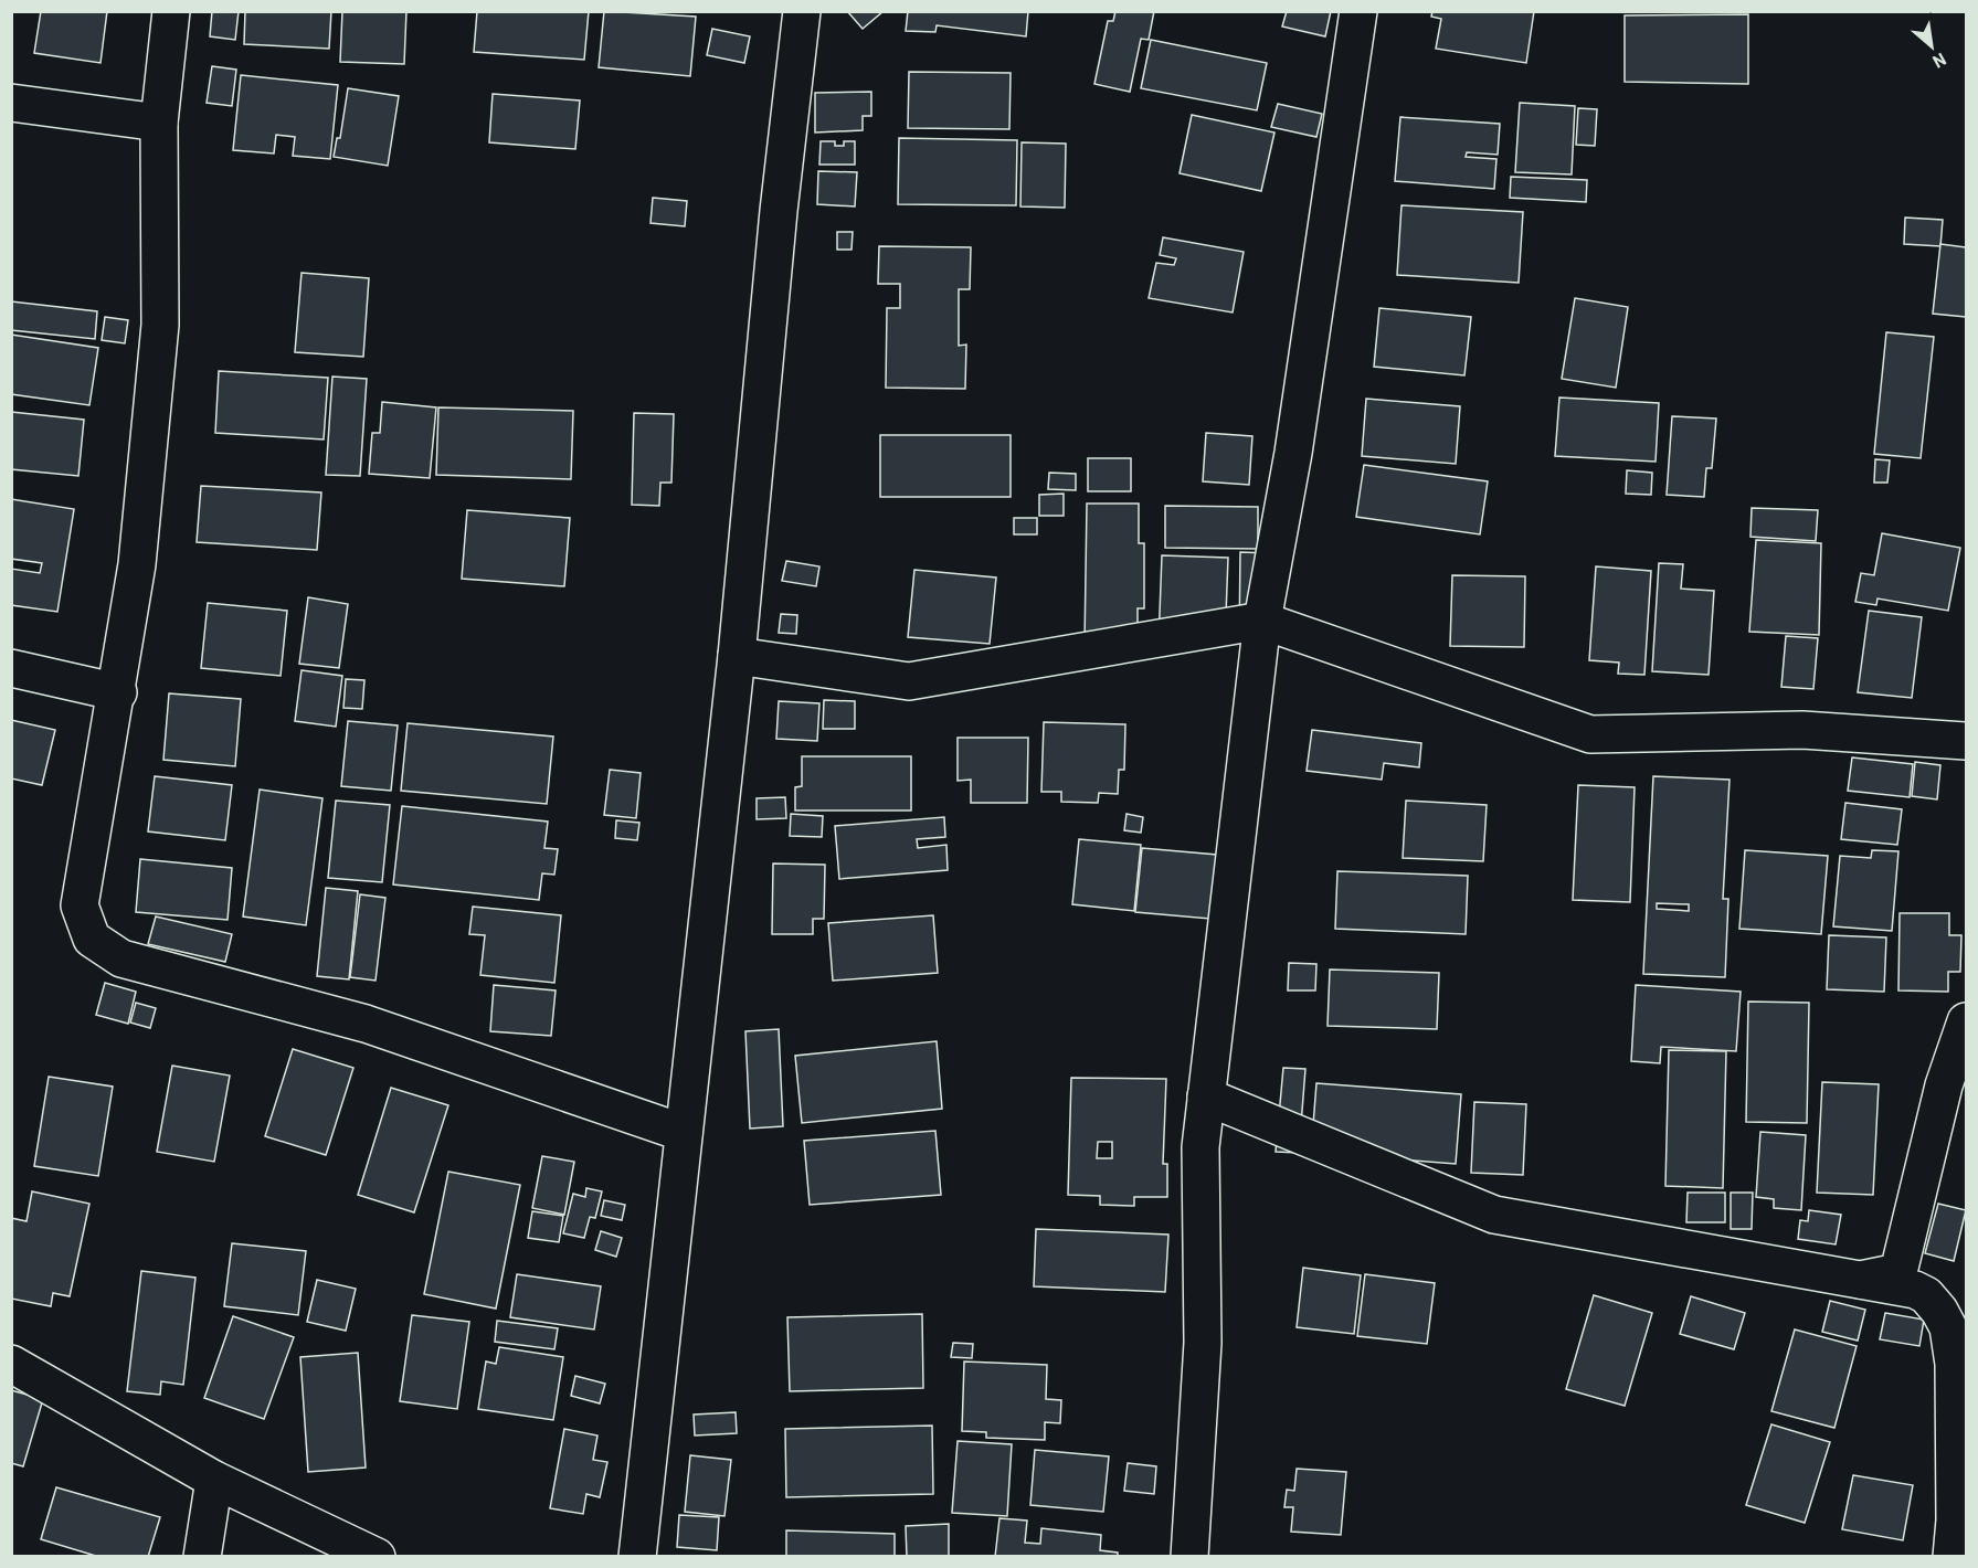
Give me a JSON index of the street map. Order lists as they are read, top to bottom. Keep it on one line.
{"north":"bottom right"}
